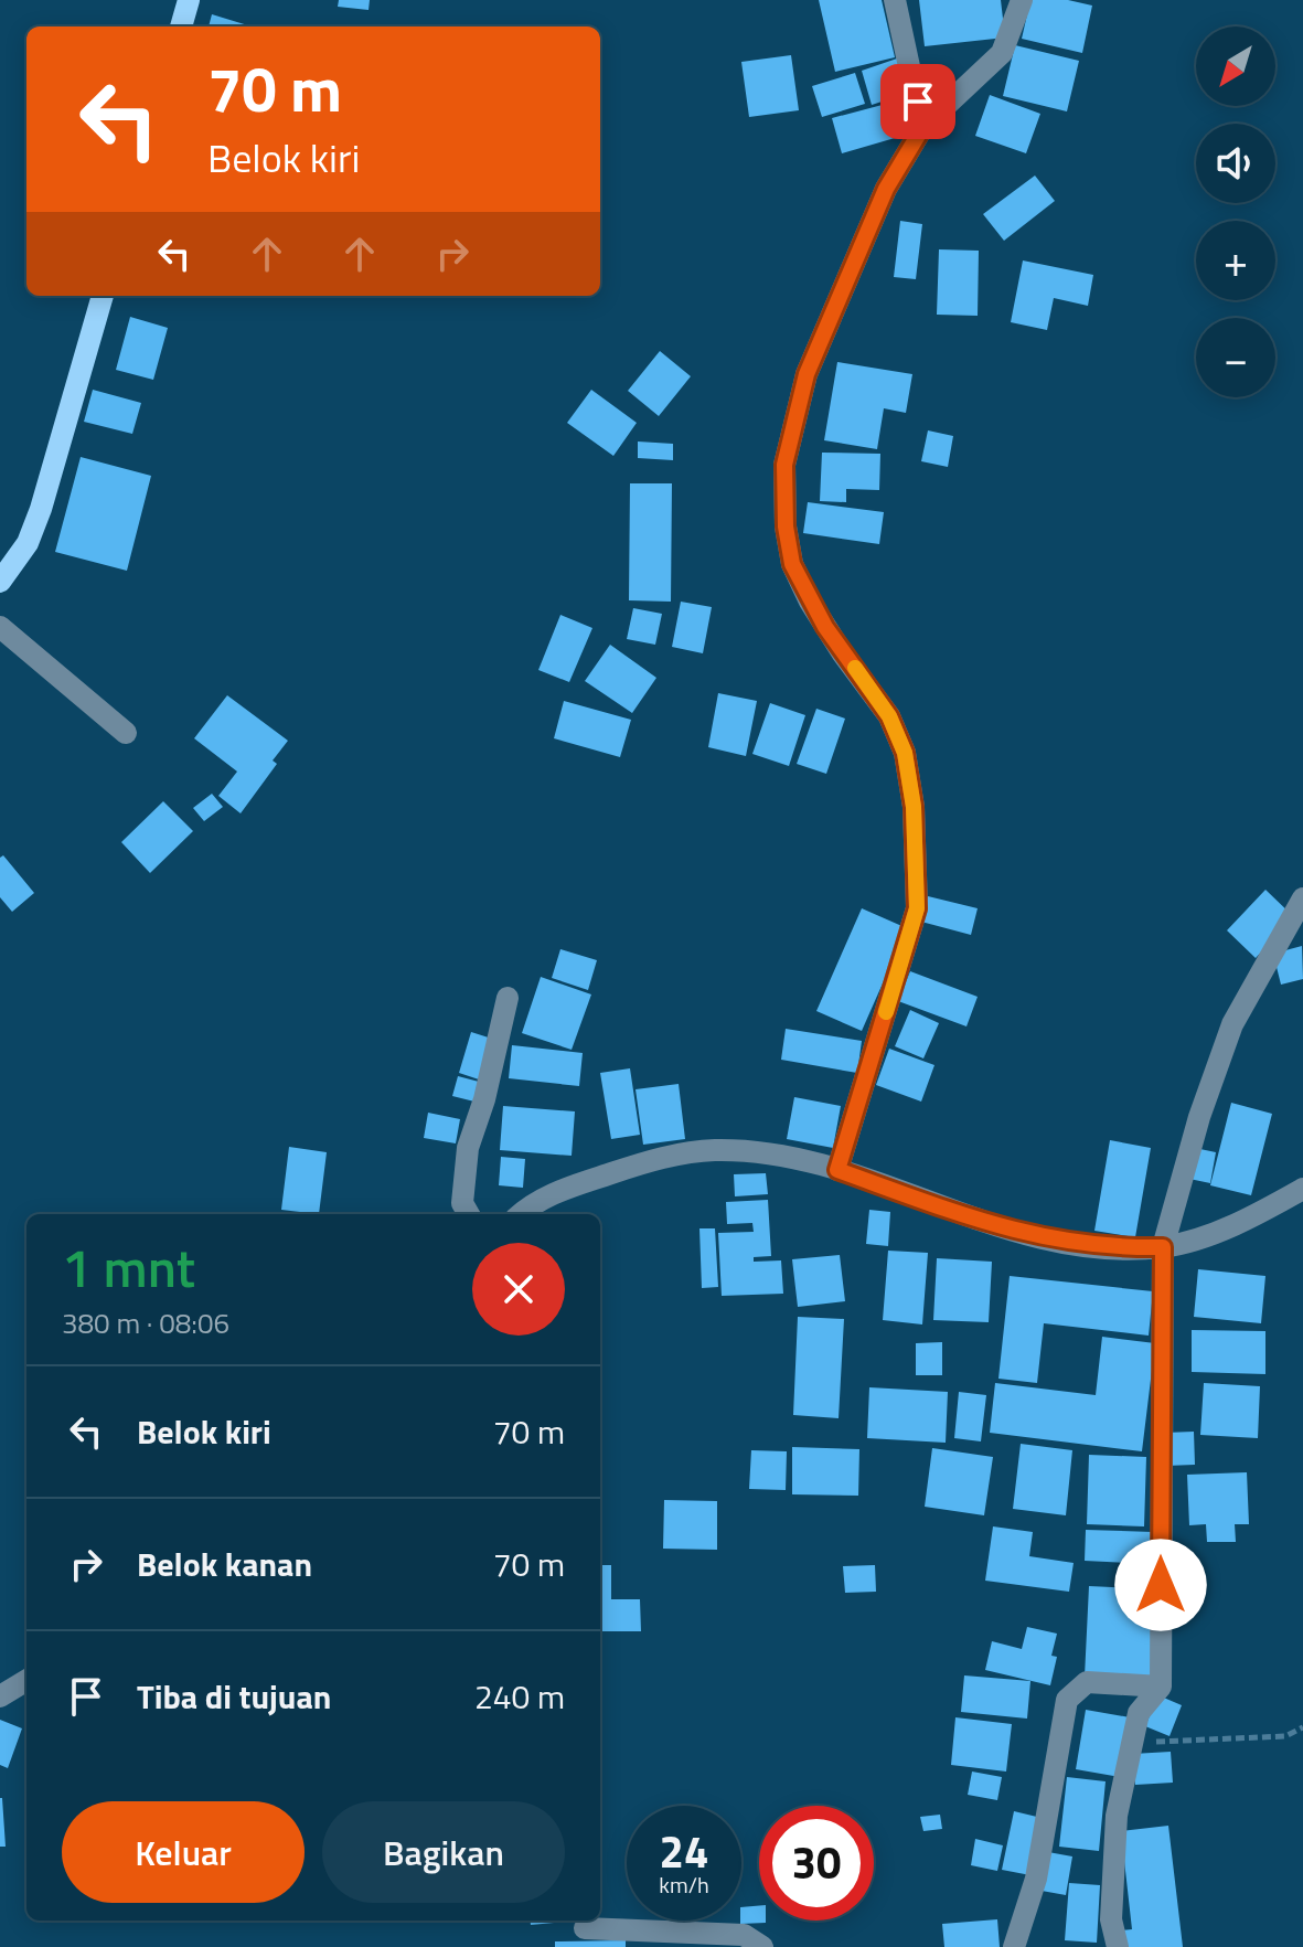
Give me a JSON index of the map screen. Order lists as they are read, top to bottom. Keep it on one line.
{"north":"bottom left","page":{"map_buttons":["+","−"],"turn":["70 m","Belok kiri"],"heading":["1 mnt","380 m · 08:06"],"list":[{"name":"Belok kiri","value":"70 m"},{"name":"Belok kanan","value":"70 m"},{"name":"Tiba di tujuan","value":"240 m"}],"buttons":["Keluar","Bagikan"],"speed":"24 km/h","limit":"30"}}
